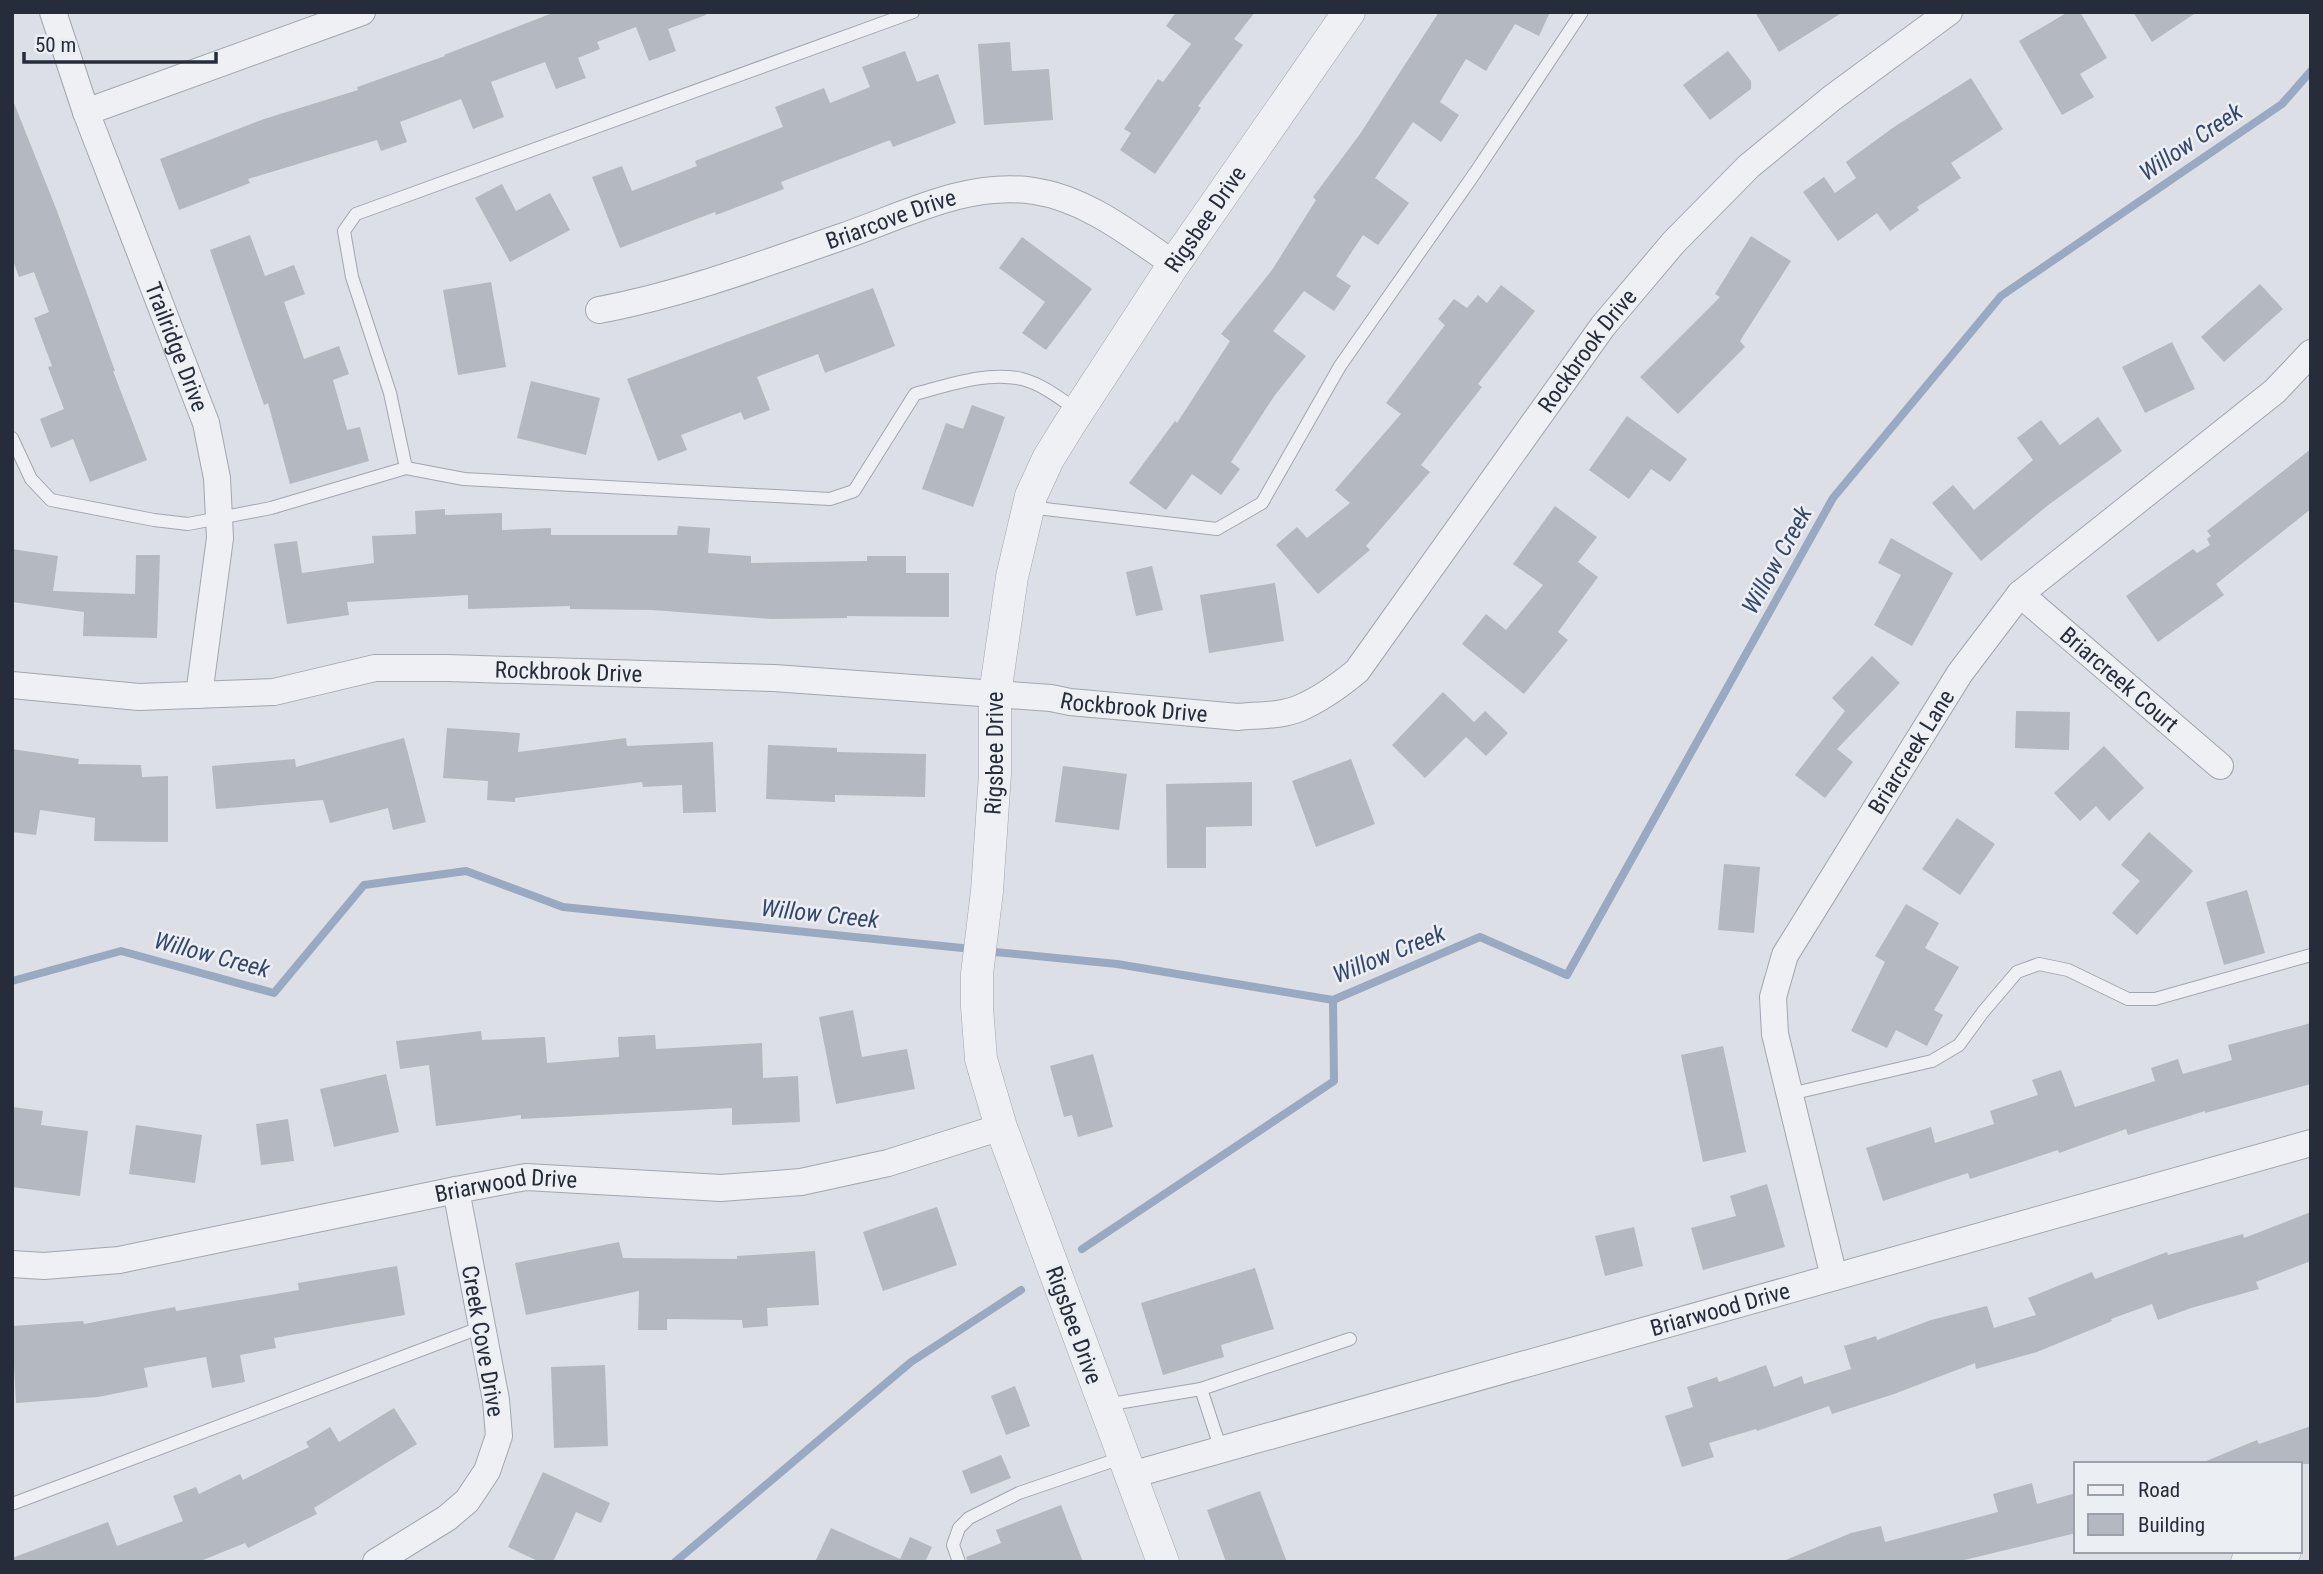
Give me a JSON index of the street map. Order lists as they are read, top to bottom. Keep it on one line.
{"streets":{"street":["Briarcove Drive","Rigsbee Drive","Trailridge Drive","Rockbrook Drive","Briarcreek Court","Briarcreek Lane","Briarwood Drive","Creek Cove Drive"]},"crossings":[["Briarcove Drive","Rigsbee Drive"],["Rigsbee Drive","Rockbrook Drive"],["Rigsbee Drive","Briarwood Drive"],["Trailridge Drive","Rockbrook Drive"],["Briarcreek Court","Briarcreek Lane"],["Briarcreek Lane","Briarwood Drive"],["Briarwood Drive","Creek Cove Drive"]],"water":["Willow Creek"],"legend":["Road","Building"],"scale_bar":"50 m"}
